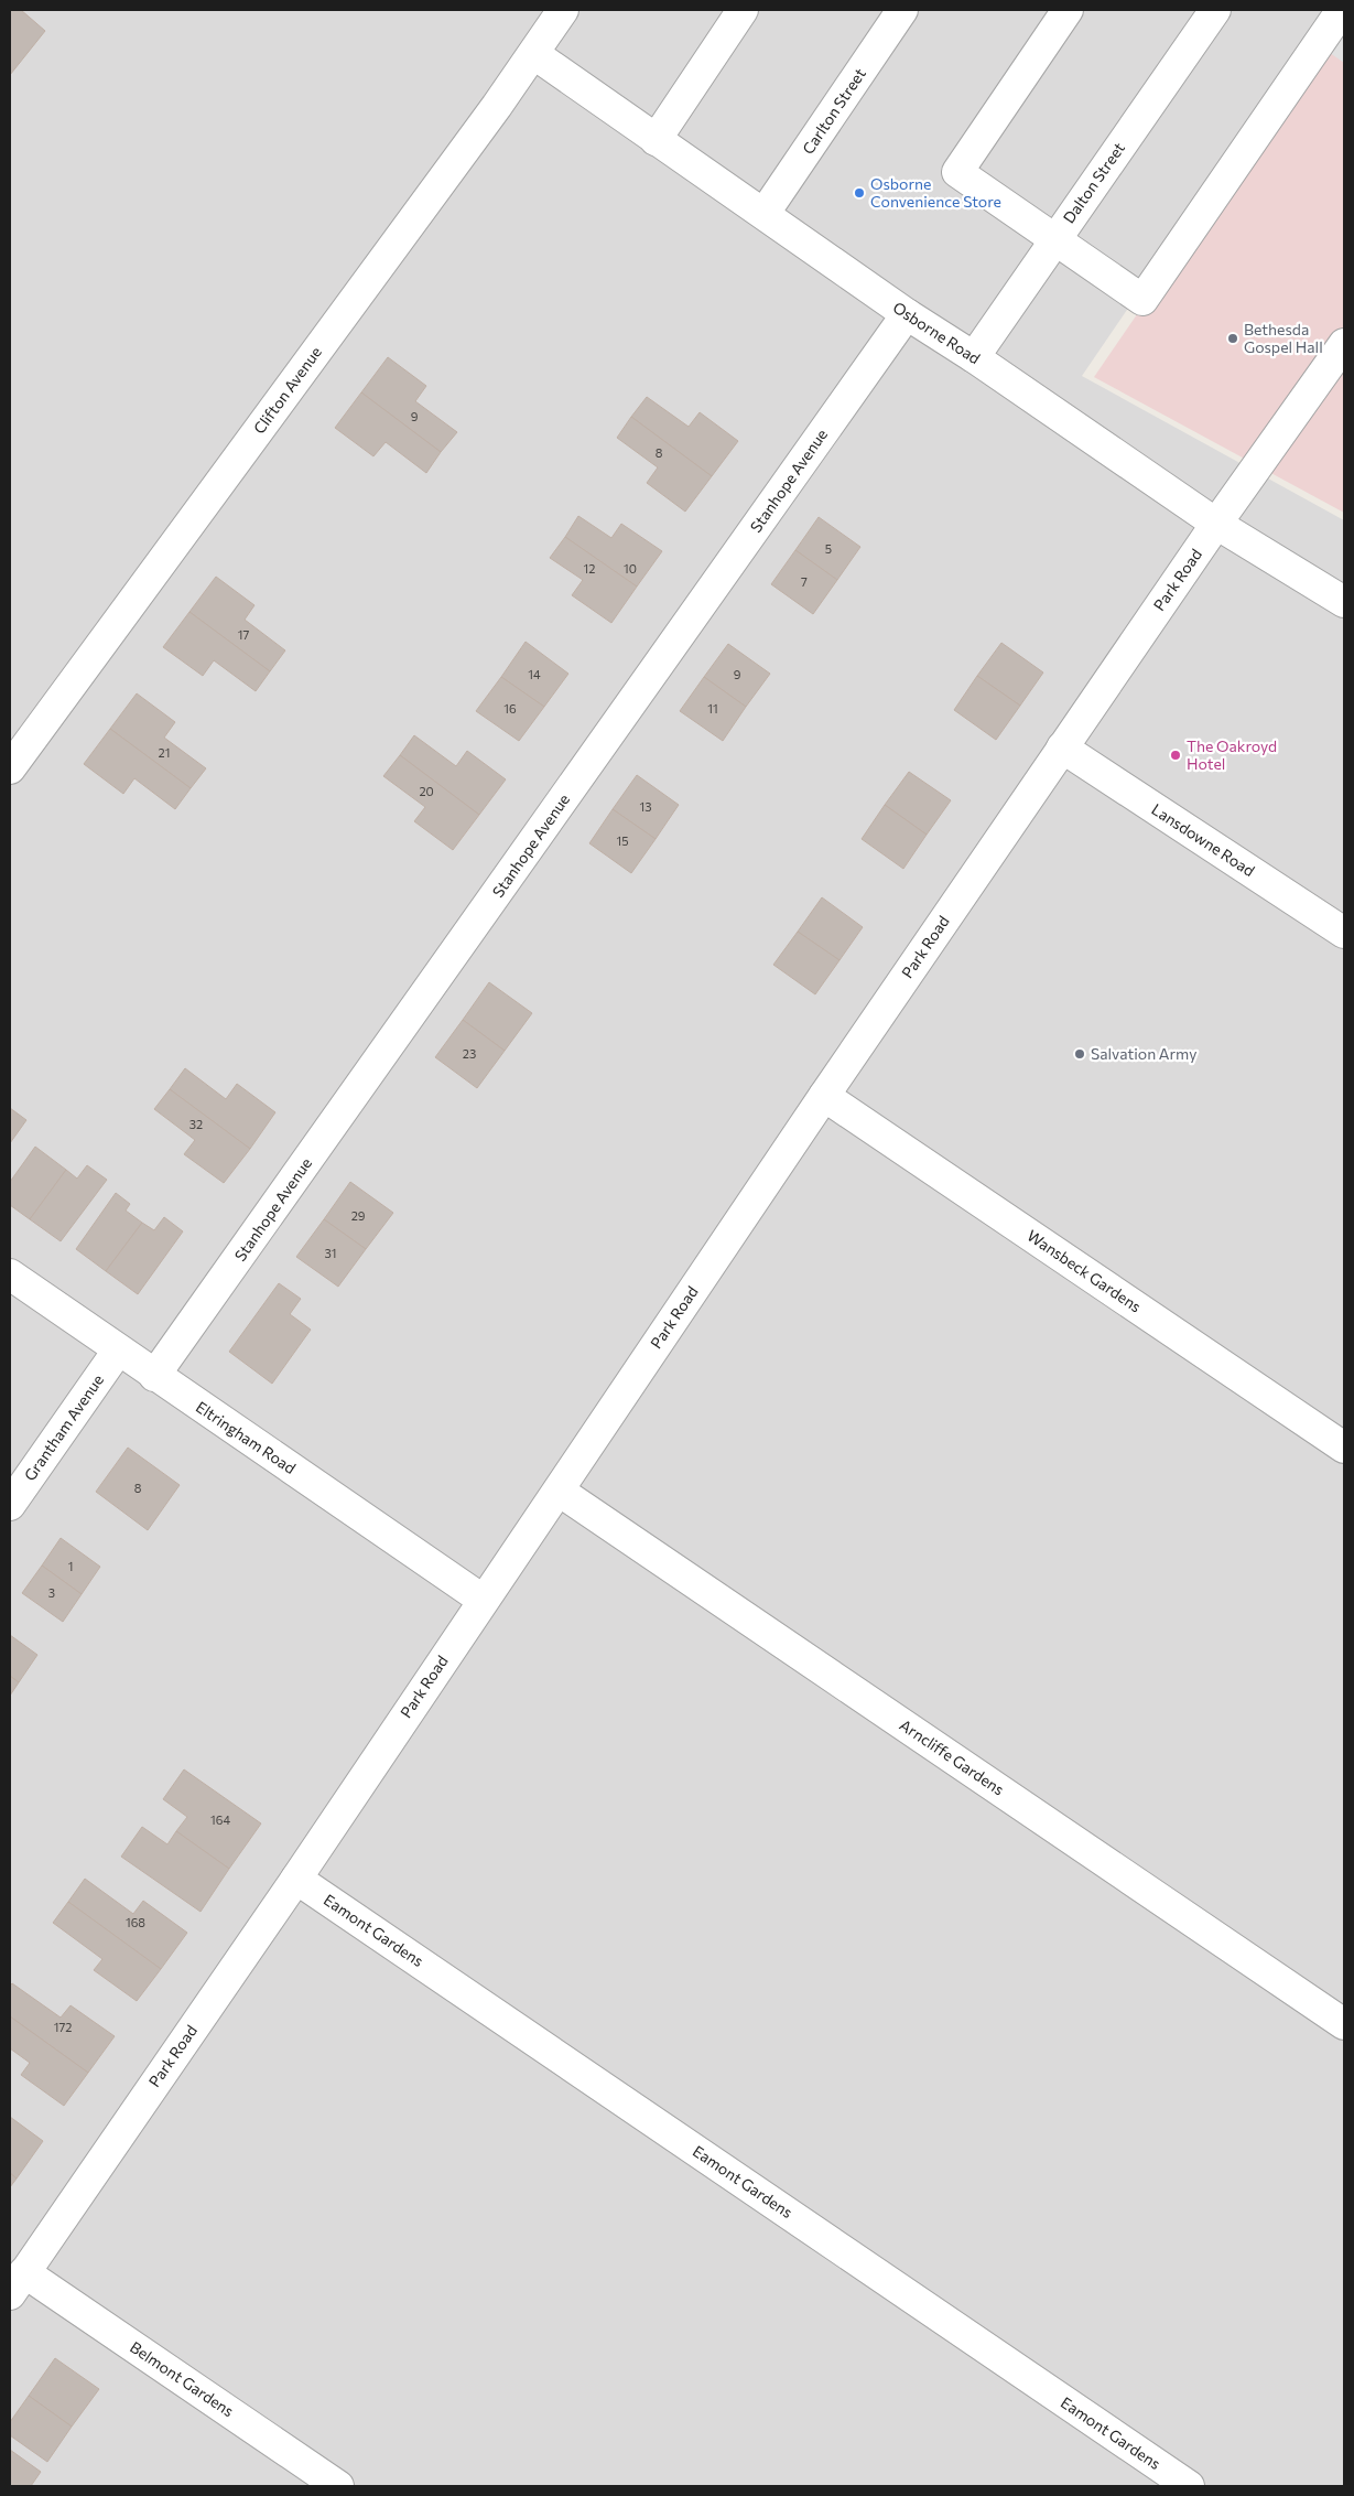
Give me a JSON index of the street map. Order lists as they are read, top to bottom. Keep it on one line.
{"streets":{"street":["Carlton Street","Dalton Street","Osborne Road","Clifton Avenue","Stanhope Avenue","Park Road","Lansdowne Road","Wansbeck Gardens","Grantham Avenue","Eltringham Road","Arncliffe Gardens","Eamont Gardens","Belmont Gardens"]},"crossings":[["Carlton Street","Osborne Road"],["Dalton Street","Osborne Road"],["Osborne Road","Clifton Avenue"],["Osborne Road","Stanhope Avenue"],["Osborne Road","Park Road"],["Stanhope Avenue","Eltringham Road"],["Park Road","Lansdowne Road"],["Park Road","Wansbeck Gardens"],["Park Road","Eltringham Road"],["Park Road","Arncliffe Gardens"],["Park Road","Eamont Gardens"],["Park Road","Belmont Gardens"],["Grantham Avenue","Eltringham Road"]],"places":["Osborne Convenience Store","Bethesda Gospel Hall","The Oakroyd Hotel","Salvation Army"],"house_numbers":["9","8","5","12","10","7","17","14","9","16","11","21","20","13","15","23","32","29","31","8","1","3","164","168","172"]}
